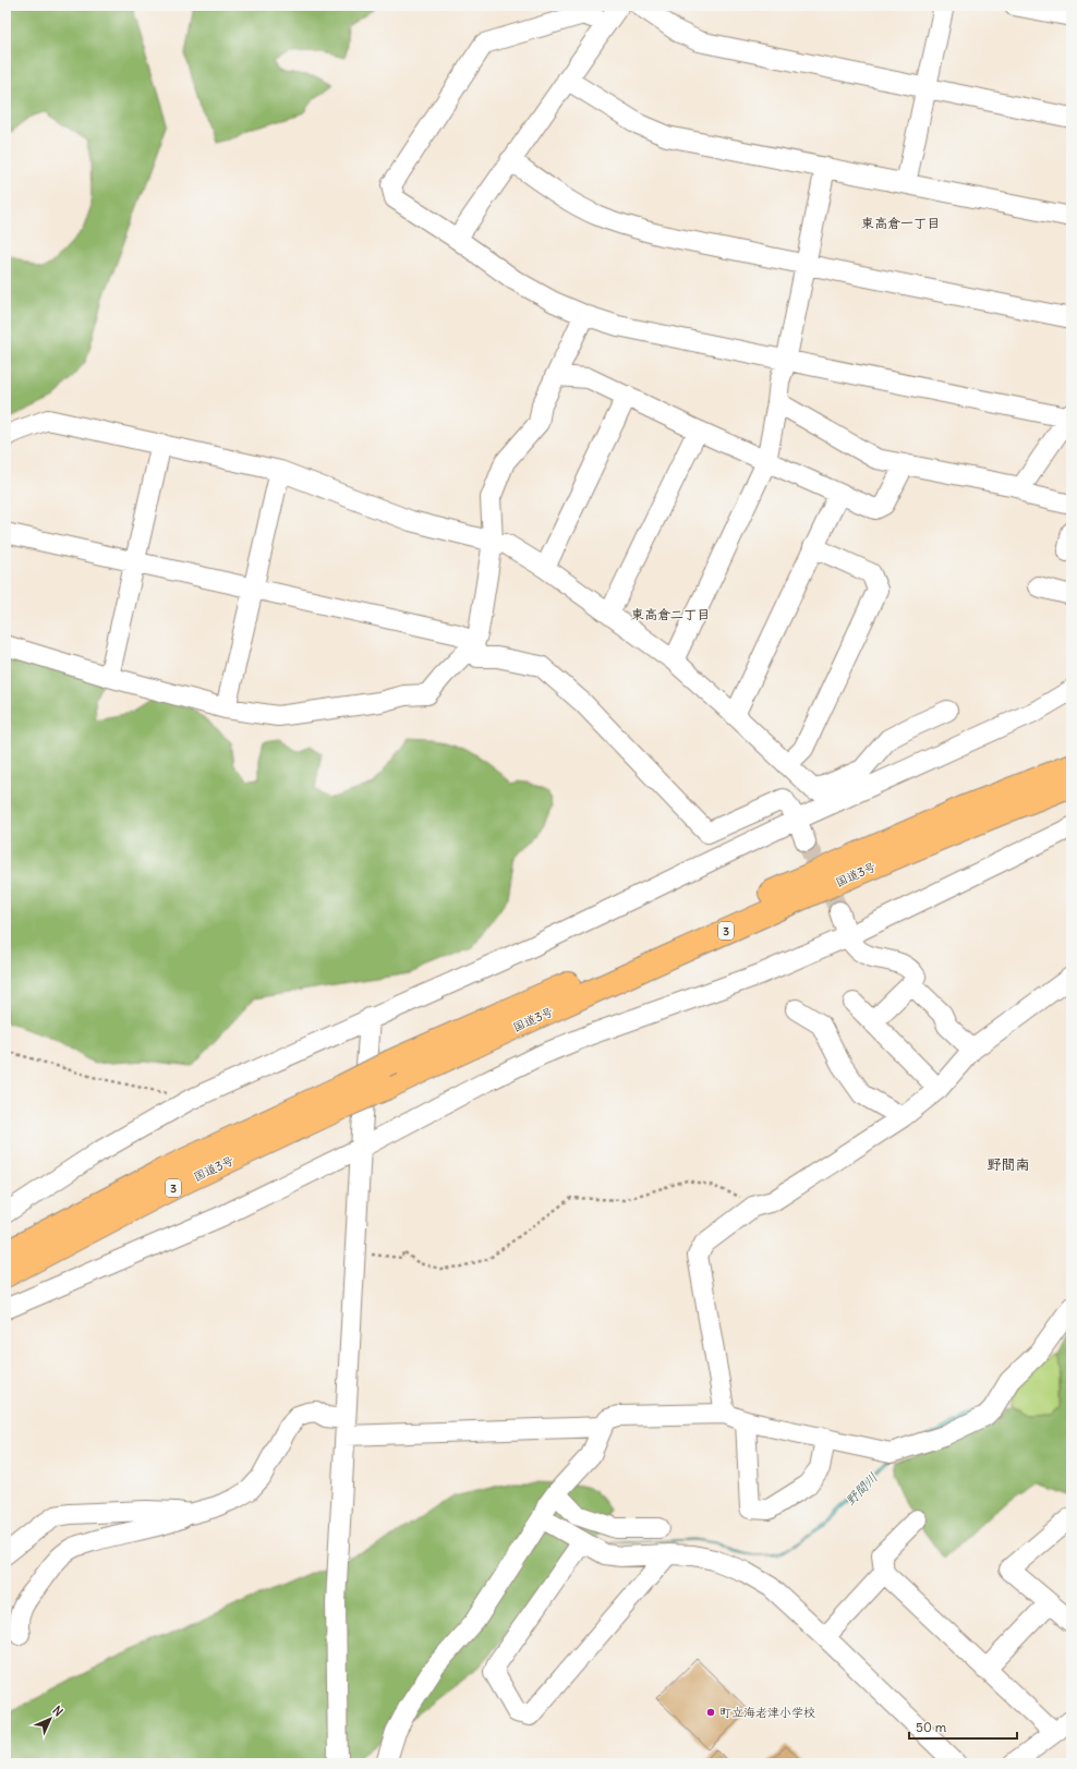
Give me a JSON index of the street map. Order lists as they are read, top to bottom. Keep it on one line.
{"streets":{"highway":["国道3号","3"]},"districts":["東高倉一丁目","東高倉二丁目","野間南"],"water":["野間川"],"places":["町立海老津小学校"],"scale_bar":"50 m","north":"top right"}
